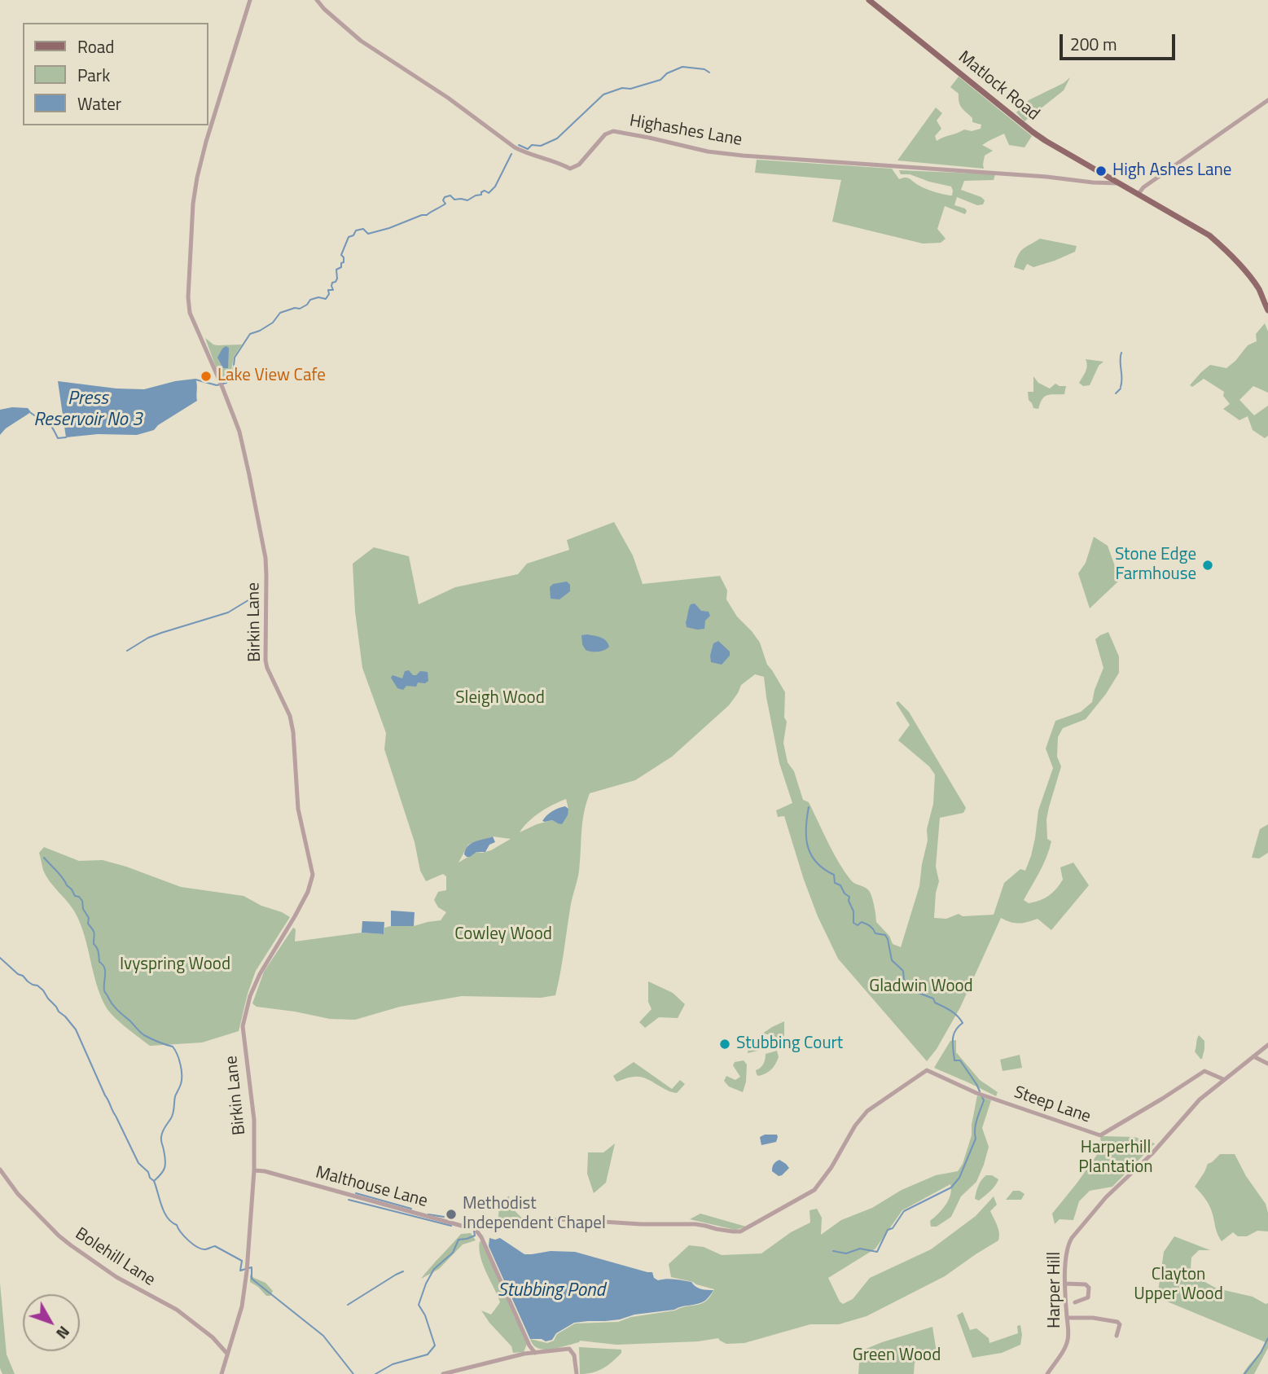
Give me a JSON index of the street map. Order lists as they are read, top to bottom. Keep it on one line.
{"streets":{"main road":["Matlock Road"],"street":["Highashes Lane","Birkin Lane","Steep Lane","Malthouse Lane","Bolehill Lane","Harper Hill"]},"crossings":[["Matlock Road","Highashes Lane"],["Birkin Lane","Malthouse Lane"],["Birkin Lane","Bolehill Lane"],["Steep Lane","Malthouse Lane"],["Steep Lane","Harper Hill"]],"water":["Press Reservoir No 3","Stubbing Pond"],"parks":["Sleigh Wood","Cowley Wood","Ivyspring Wood","Gladwin Wood","Harperhill Plantation","Clayton Upper Wood","Green Wood"],"places":["High Ashes Lane","Lake View Cafe","Stone Edge Farmhouse","Stubbing Court","Methodist Independent Chapel"],"legend":["Road","Park","Water"],"scale_bar":"200 m","north":"bottom right"}
